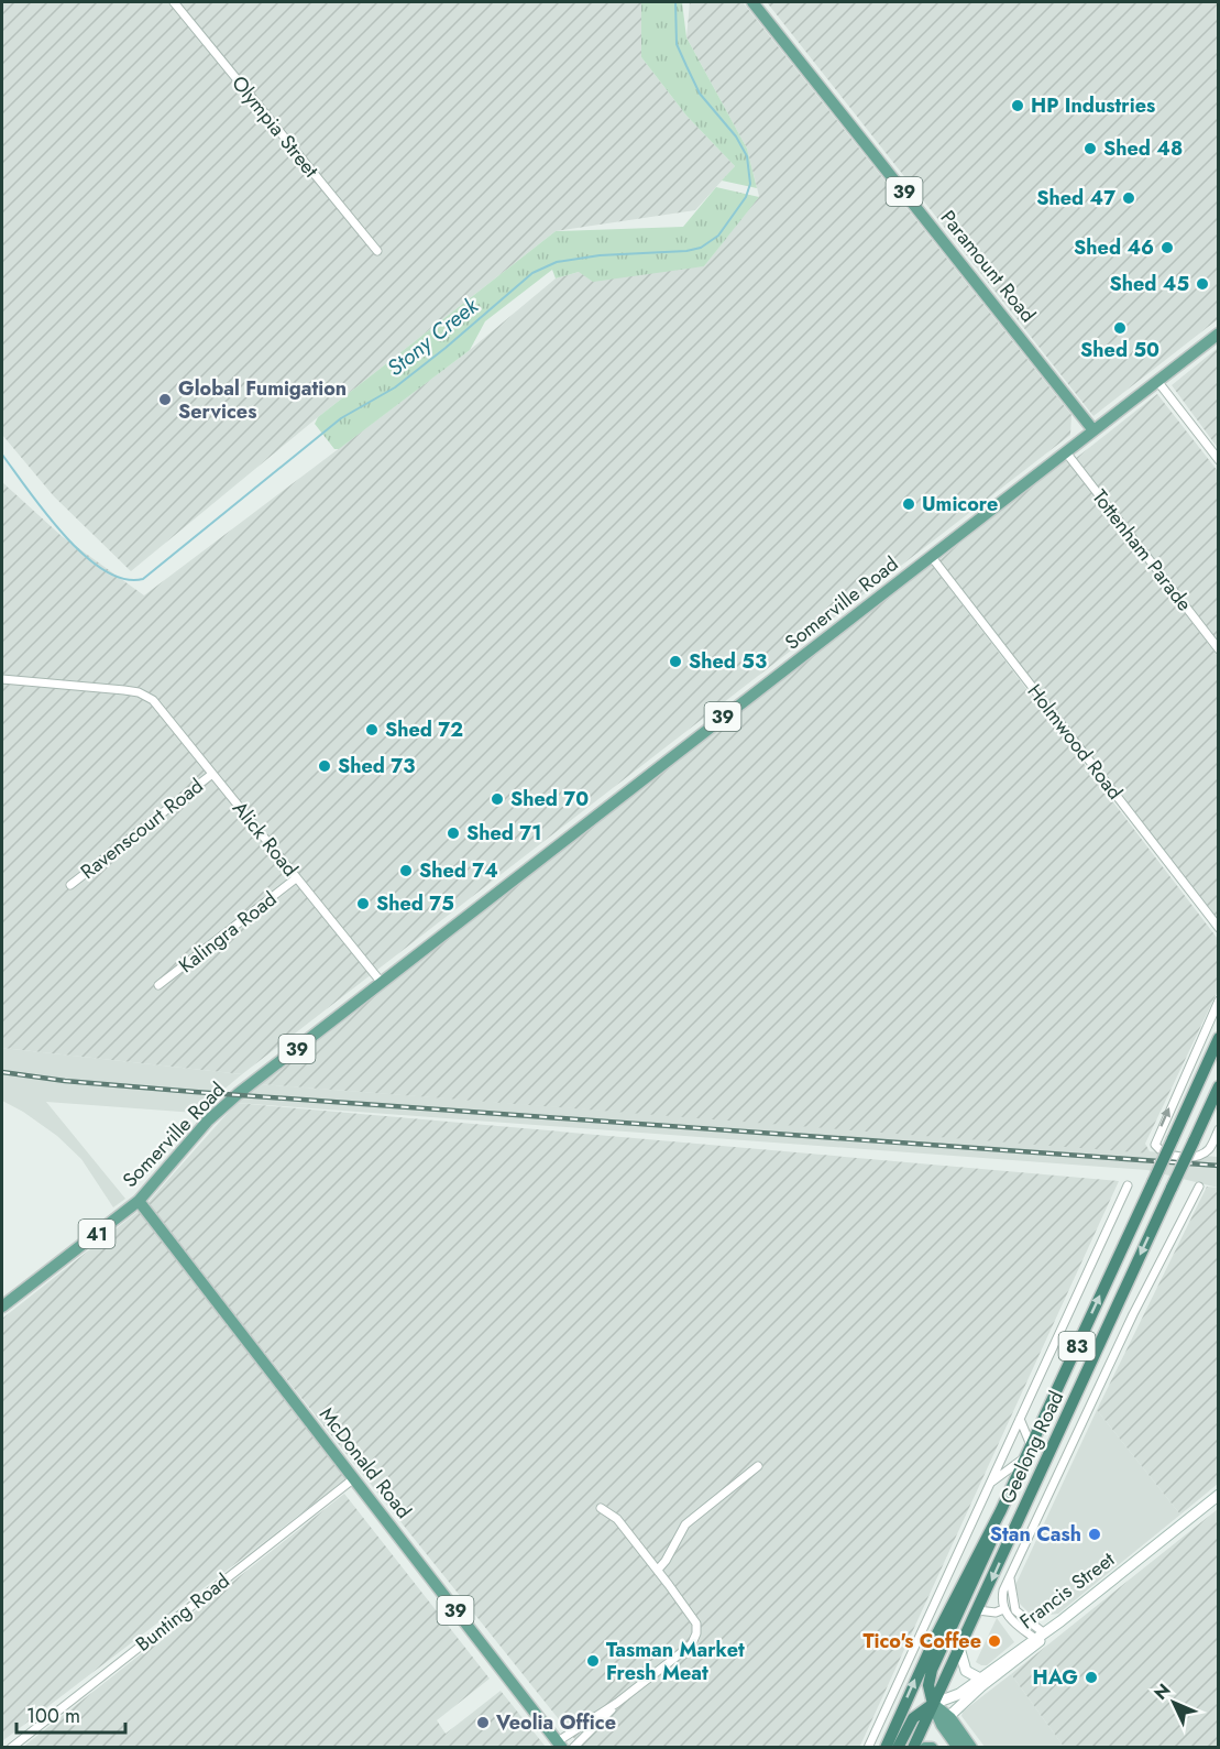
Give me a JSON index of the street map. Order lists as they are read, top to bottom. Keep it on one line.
{"streets":{"highway":["83","Geelong Road"],"main road":["39","Paramount Road","Somerville Road","41","McDonald Road","Francis Street"],"street":["Olympia Street","Tottenham Parade","Holmwood Road","Ravenscourt Road","Alick Road","Kalingra Road","Bunting Road"]},"crossings":[["Paramount Road","Somerville Road"],["Tottenham Parade","Somerville Road"],["Somerville Road","Holmwood Road"],["Somerville Road","Alick Road"],["Somerville Road","McDonald Road"],["Ravenscourt Road","Alick Road"],["Alick Road","Kalingra Road"],["McDonald Road","Bunting Road"]],"water":["Stony Creek"],"places":["HP Industries","Shed 48","Shed 47","Shed 46","Shed 45","Shed 50","Global Fumigation Services","Umicore","Shed 53","Shed 72","Shed 73","Shed 70","Shed 71","Shed 74","Shed 75","Stan Cash","Tico's Coffee","Tasman Market Fresh Meat","HAG","Veolia Office"],"scale_bar":"100 m","north":"top left"}
